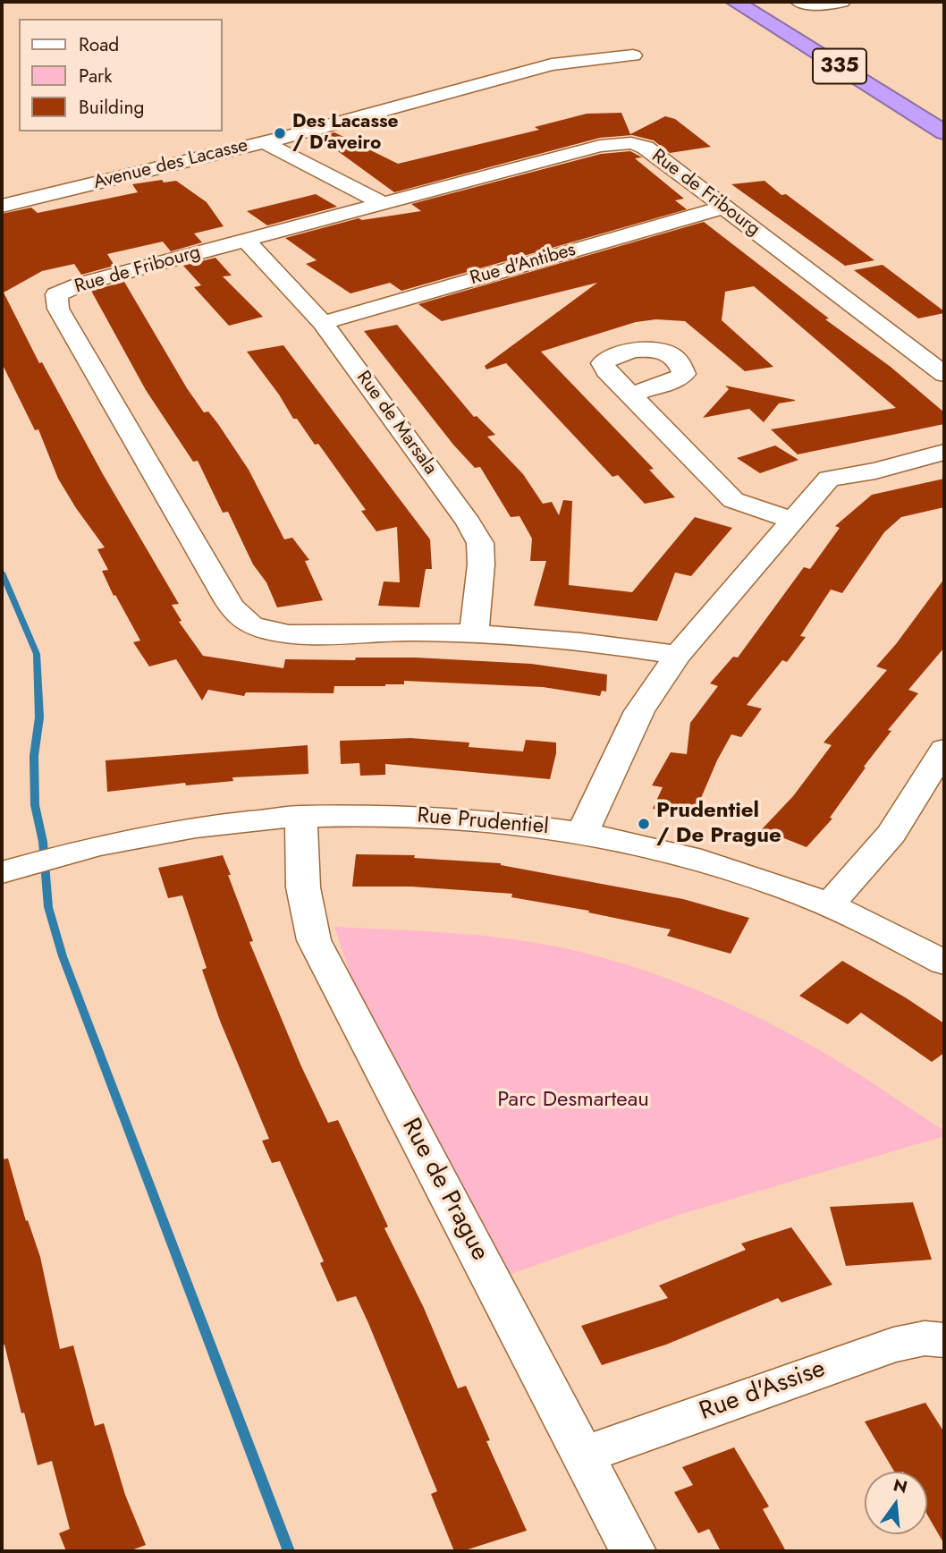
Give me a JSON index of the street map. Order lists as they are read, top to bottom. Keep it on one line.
{"streets":{"highway":["335"],"street":["Avenue des Lacasse","Rue de Fribourg","Rue d'Antibes","Rue de Marsala","Rue Prudentiel","Rue de Prague","Rue d'Assise"]},"crossings":[["Rue de Fribourg","Rue d'Antibes"],["Rue de Fribourg","Rue de Marsala"],["Rue d'Antibes","Rue de Marsala"],["Rue Prudentiel","Rue de Prague"],["Rue de Prague","Rue d'Assise"]],"parks":["Parc Desmarteau"],"places":["Des Lacasse / D'aveiro","Prudentiel / De Prague"],"legend":["Road","Park","Building"],"north":"top"}
